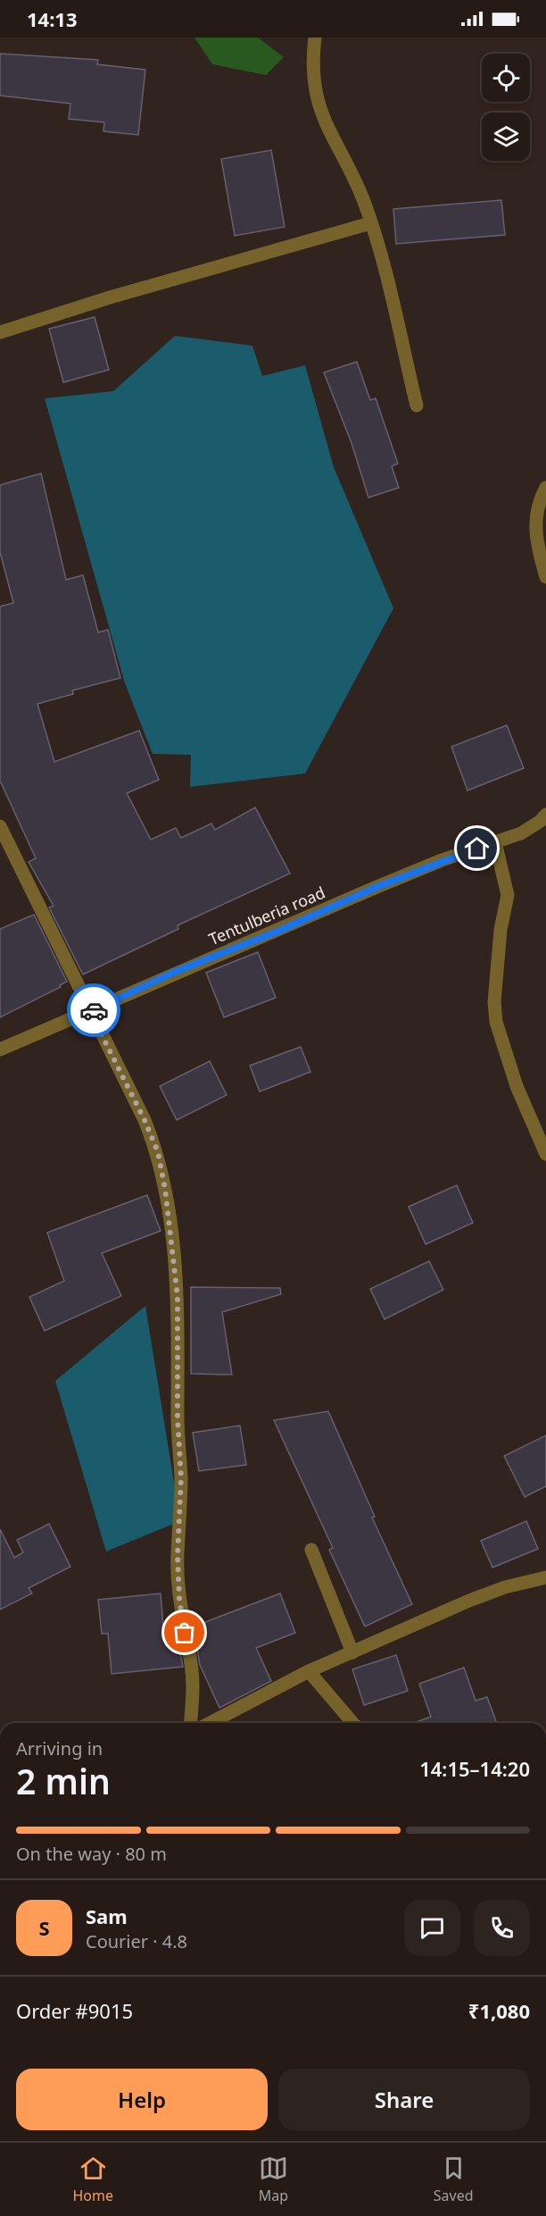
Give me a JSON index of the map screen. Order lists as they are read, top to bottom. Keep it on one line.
{"streets":{"street":["Tentulberia road"]},"page":{"status":"14:13","heading":["2 min","Arriving in","14:15–14:20"],"panel":["Sam","Courier · 4.8","Order #9015","₹1,080"],"bar":"On the way · 80 m","round":"S","buttons":["Help","Share"],"tabs":["Home","Map","Saved"]}}
